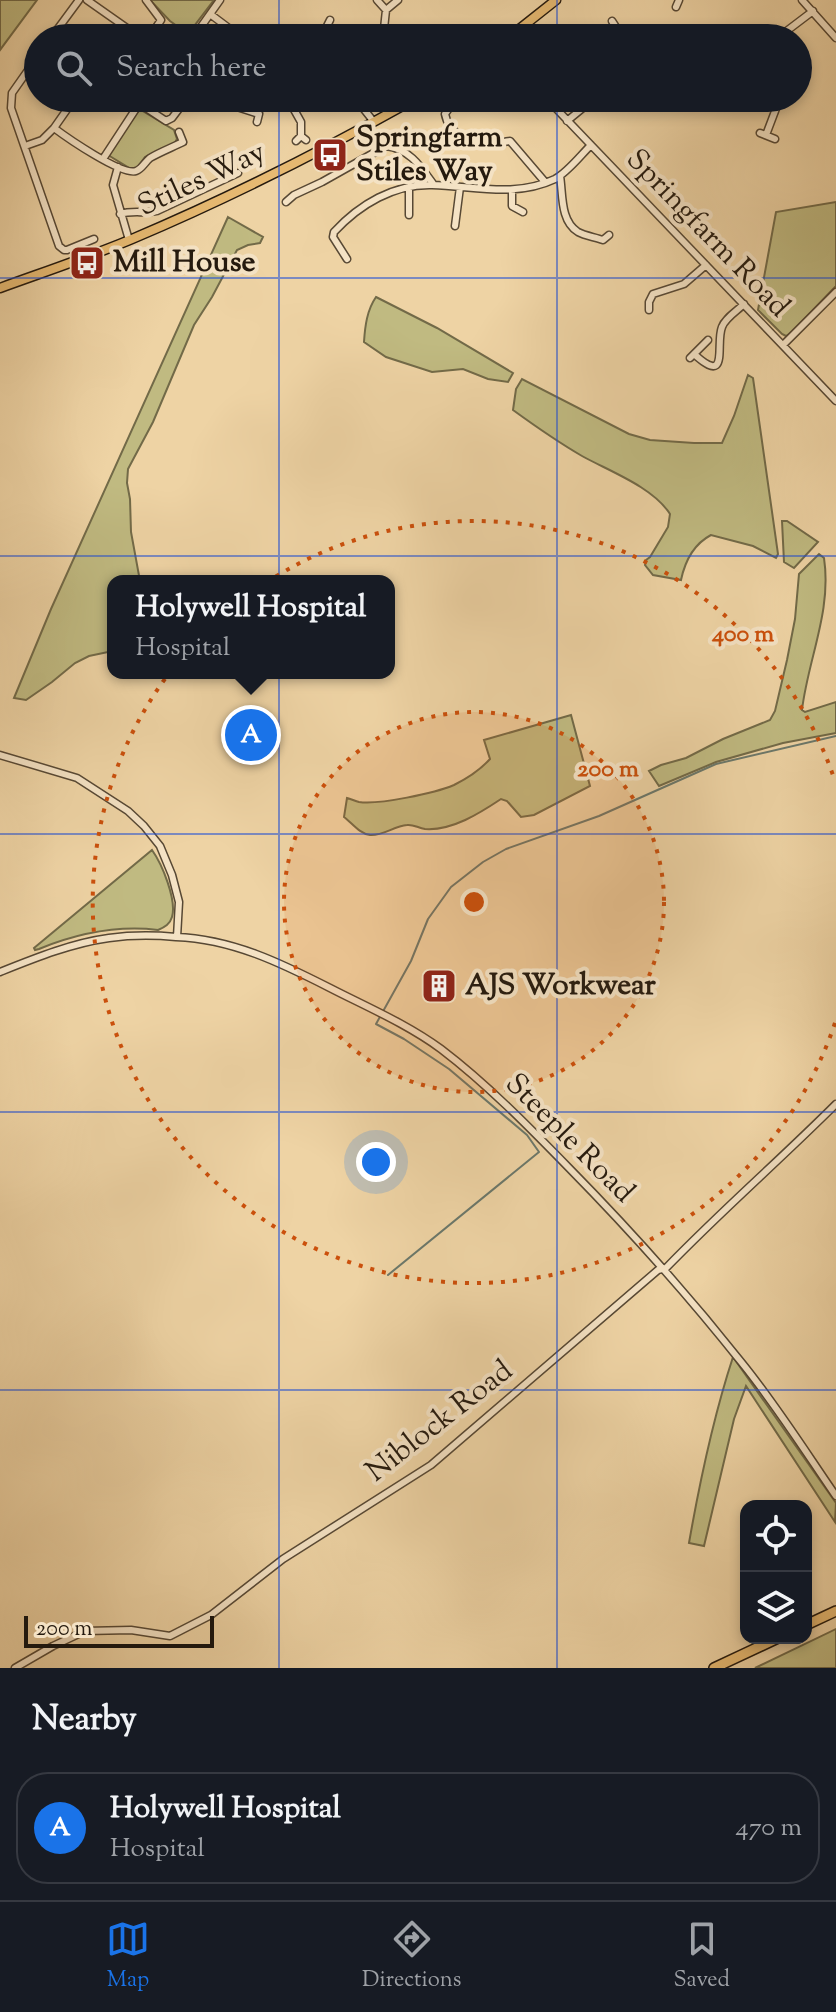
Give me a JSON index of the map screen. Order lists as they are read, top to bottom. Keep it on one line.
{"streets":{"main road":["Stiles Way"],"street":["Springfarm Road","Steeple Road","Niblock Road"]},"crossings":[["Steeple Road","Niblock Road"]],"places":{"bus stop":["Springfarm Stiles Way","Mill House"],"building":["AJS Workwear"]},"scale_bar":"200 m","page":{"search":"Search here","popup":["Holywell Hospital","Hospital"],"pins":"A","scale":"200 m","heading":"Nearby","list":[{"mark":"A","name":"Holywell Hospital","note":"Hospital","value":"470 m"}],"nav":["Map","Directions","Saved"]},"rings":["400 m","200 m"]}
